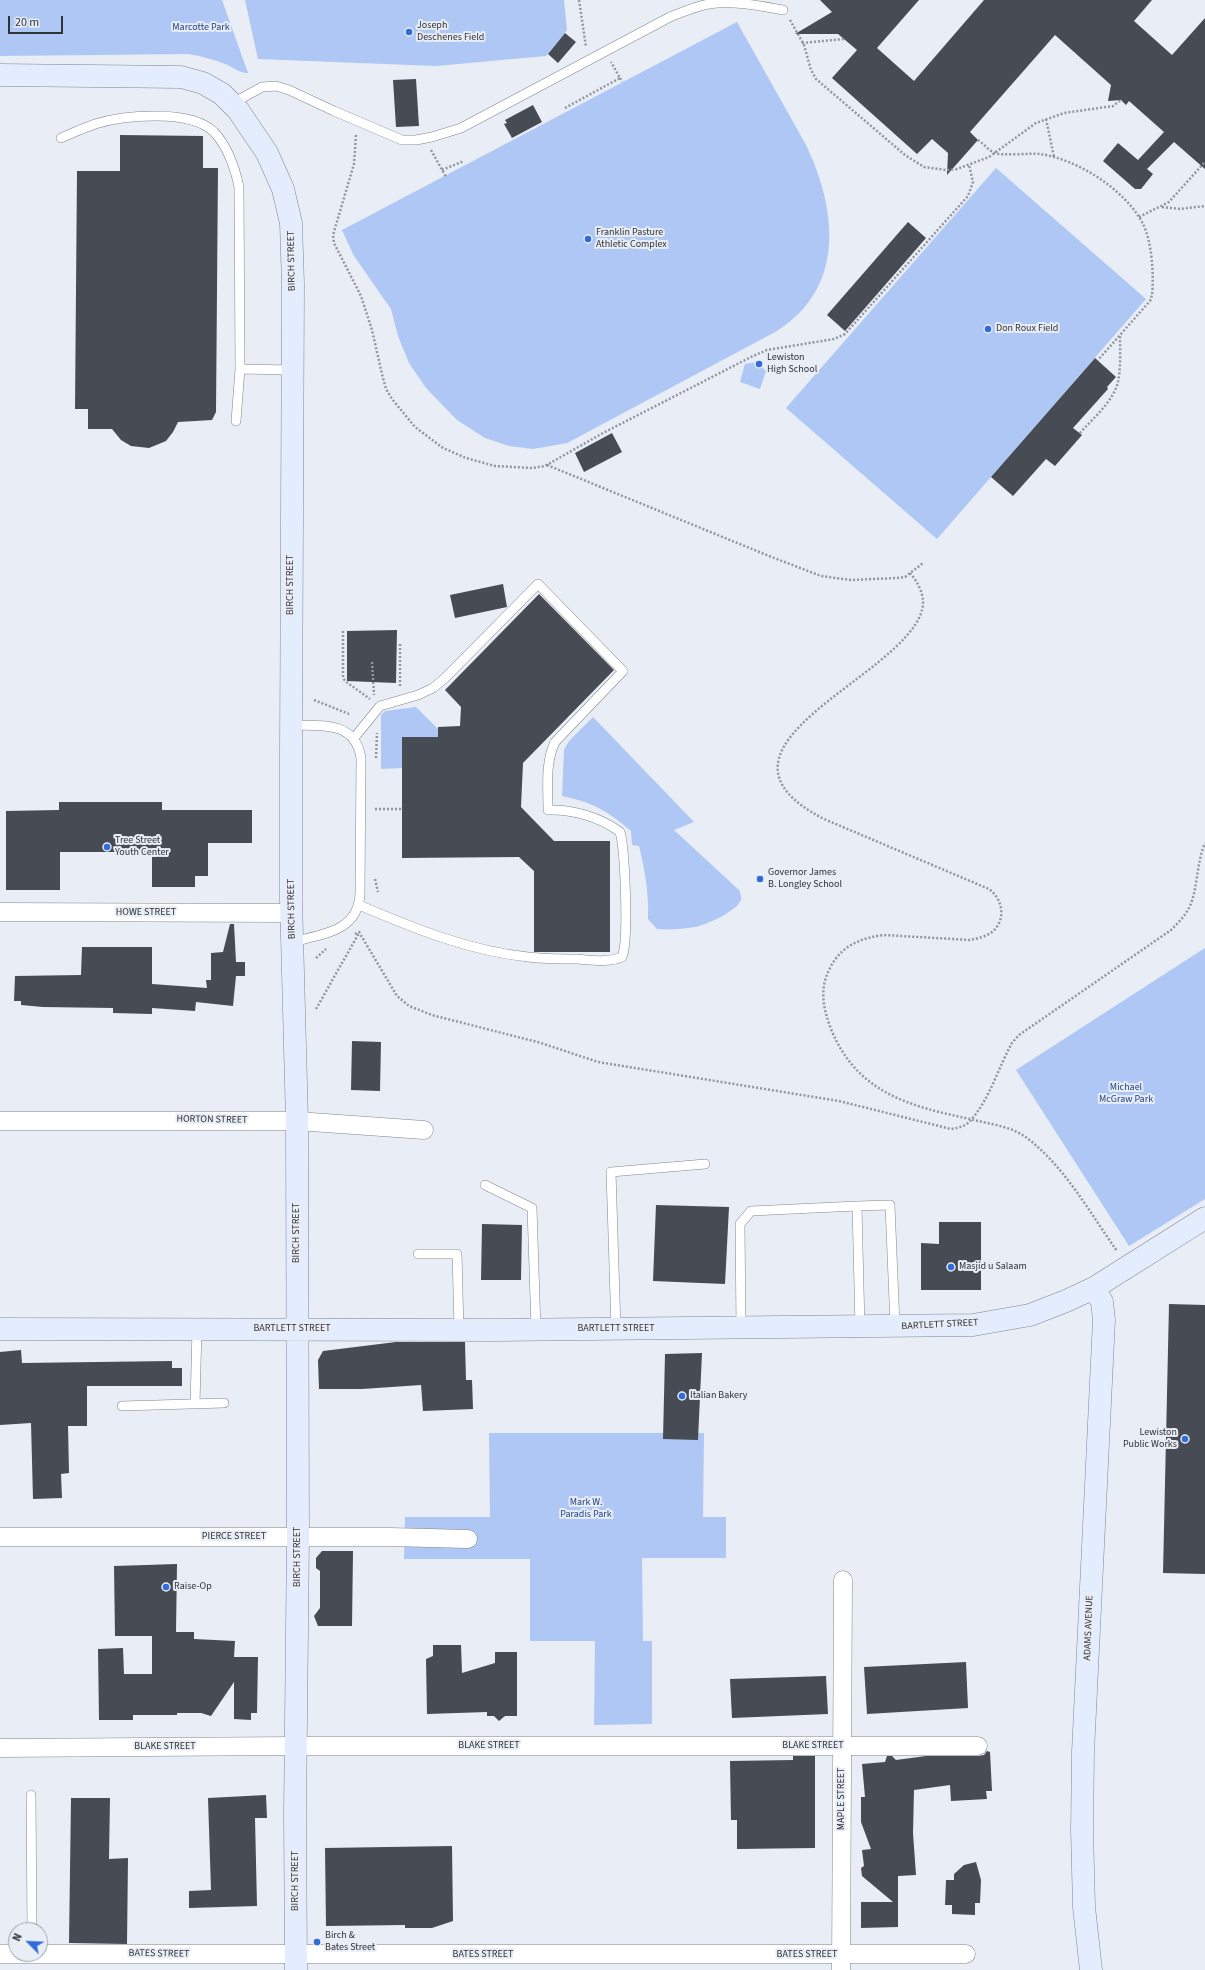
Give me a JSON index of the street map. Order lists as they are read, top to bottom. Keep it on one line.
{"streets":{"street":["BIRCH STREET","HOWE STREET","HORTON STREET","BARTLETT STREET","PIERCE STREET","ADAMS AVENUE","BLAKE STREET","MAPLE STREET","BATES STREET"]},"crossings":[["BIRCH STREET","HOWE STREET"],["BIRCH STREET","HORTON STREET"],["BIRCH STREET","BARTLETT STREET"],["BIRCH STREET","PIERCE STREET"],["BIRCH STREET","BLAKE STREET"],["BIRCH STREET","BATES STREET"],["BARTLETT STREET","ADAMS AVENUE"],["BLAKE STREET","MAPLE STREET"],["MAPLE STREET","BATES STREET"]],"parks":["Marcotte Park","Michael McGraw Park","Mark W. Paradis Park"],"places":["Joseph Deschenes Field","Franklin Pasture Athletic Complex","Don Roux Field","Lewiston High School","Tree Street Youth Center","Governor James B. Longley School","Masjid u Salaam","Italian Bakery","Lewiston Public Works","Raise-Op","Birch & Bates Street"],"scale_bar":"20 m","north":"top left"}
